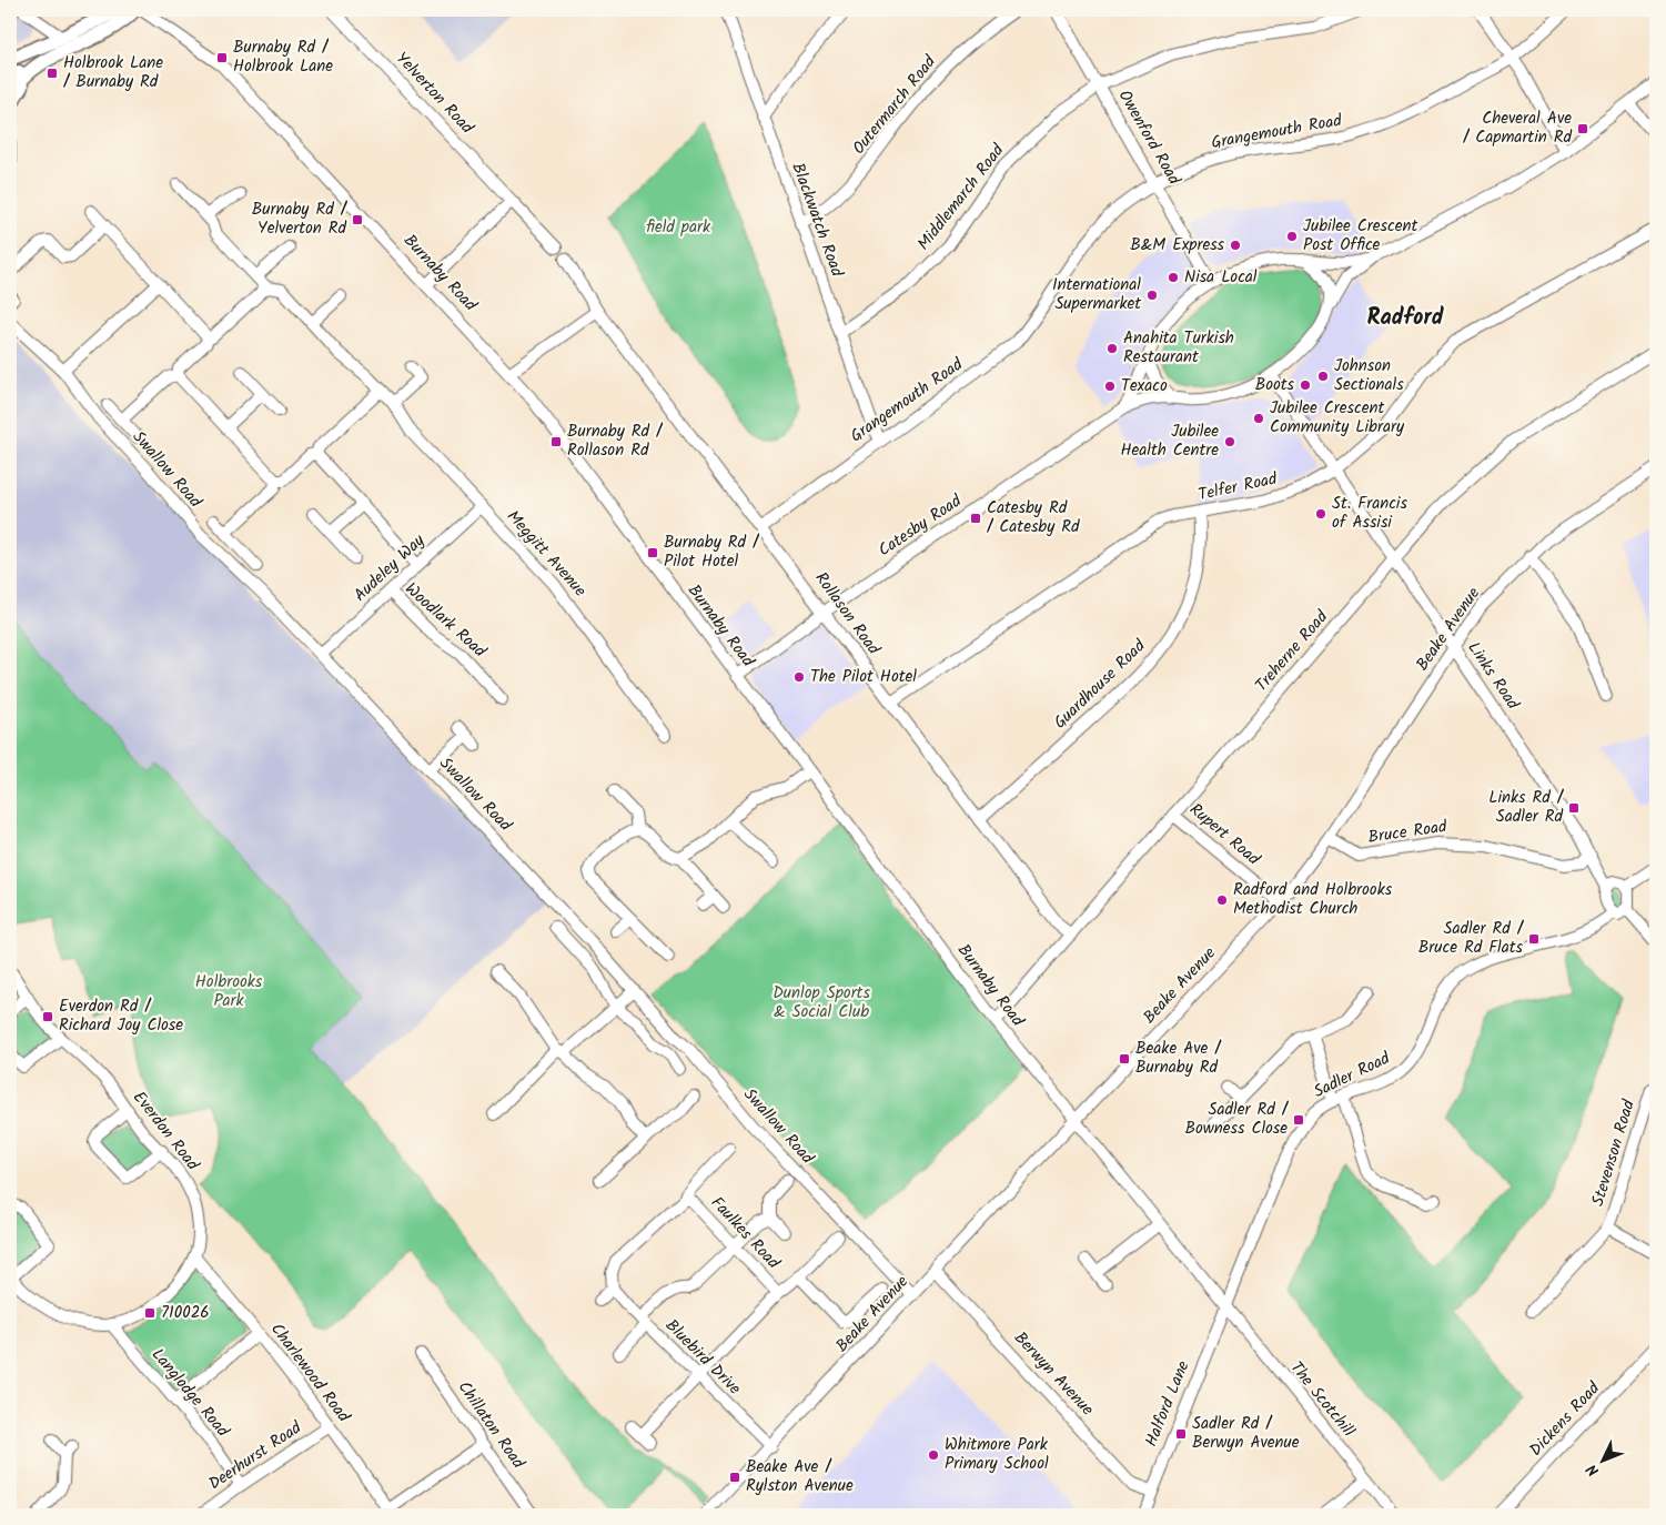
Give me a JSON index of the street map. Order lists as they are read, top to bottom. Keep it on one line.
{"streets":{"street":["Yelverton Road","Outermarch Road","Grangemouth Road","Owenford Road","Middlemarch Road","Blackwatch Road","Burnaby Road","Swallow Road","Telfer Road","Catesby Road","Meggitt Avenue","Audeley Way","Rollason Road","Woodlark Road","Beake Avenue","Treherne Road","Links Road","Guardhouse Road","Bruce Road","Rupert Road","Sadler Road","Everdon Road","Stevenson Road","Faulkes Road","Bluebird Drive","Charlewood Road","Berwyn Avenue","Langlodge Road","The Scotchill","Halford Lane","Dickens Road","Chillaton Road","Deerhurst Road"]},"crossings":[["Outermarch Road","Blackwatch Road"],["Grangemouth Road","Owenford Road"],["Grangemouth Road","Blackwatch Road"],["Grangemouth Road","Rollason Road"],["Owenford Road","Middlemarch Road"],["Owenford Road","Catesby Road"],["Owenford Road","Links Road"],["Middlemarch Road","Blackwatch Road"],["Burnaby Road","Catesby Road"],["Burnaby Road","Beake Avenue"],["Burnaby Road","Treherne Road"],["Burnaby Road","Sadler Road"],["Burnaby Road","The Scotchill"],["Burnaby Road","Halford Lane"],["Swallow Road","Audeley Way"],["Swallow Road","Beake Avenue"],["Telfer Road","Rollason Road"],["Telfer Road","Links Road"],["Telfer Road","Guardhouse Road"],["Catesby Road","Rollason Road"],["Catesby Road","Links Road"],["Meggitt Avenue","Audeley Way"],["Audeley Way","Woodlark Road"],["Rollason Road","Treherne Road"],["Rollason Road","Guardhouse Road"],["Beake Avenue","Links Road"],["Beake Avenue","Bruce Road"],["Beake Avenue","Rupert Road"],["Beake Avenue","Bluebird Drive"],["Beake Avenue","Berwyn Avenue"],["Treherne Road","Links Road"],["Treherne Road","Rupert Road"],["Links Road","Bruce Road"],["Links Road","Sadler Road"],["Sadler Road","The Scotchill"],["Sadler Road","Halford Lane"],["Everdon Road","Charlewood Road"],["Everdon Road","Langlodge Road"],["Charlewood Road","Deerhurst Road"],["Berwyn Avenue","Halford Lane"],["Langlodge Road","Deerhurst Road"],["The Scotchill","Halford Lane"]],"districts":["Radford"],"parks":["field park","Holbrooks Park","Dunlop Sports & Social Club"],"places":{"transit":["Burnaby Rd / Holbrook Lane","Holbrook Lane / Burnaby Rd","Cheveral Ave / Capmartin Rd","Burnaby Rd / Yelverton Rd","Burnaby Rd / Rollason Rd","Catesby Rd / Catesby Rd","Burnaby Rd / Pilot Hotel","Links Rd / Sadler Rd","Sadler Rd / Bruce Rd Flats","Everdon Rd / Richard Joy Close","Beake Ave / Burnaby Rd","Sadler Rd / Bowness Close","710026","Sadler Rd / Berwyn Avenue","Beake Ave / Rylston Avenue"],"other":["Jubilee Crescent Post Office","B&M Express","Nisa Local","International Supermarket","Anahita Turkish Restaurant","Johnson Sectionals","Boots","Texaco","Jubilee Crescent Community Library","Jubilee Health Centre","St. Francis of Assisi","The Pilot Hotel","Radford and Holbrooks Methodist Church","Whitmore Park Primary School"]},"north":"bottom left"}
